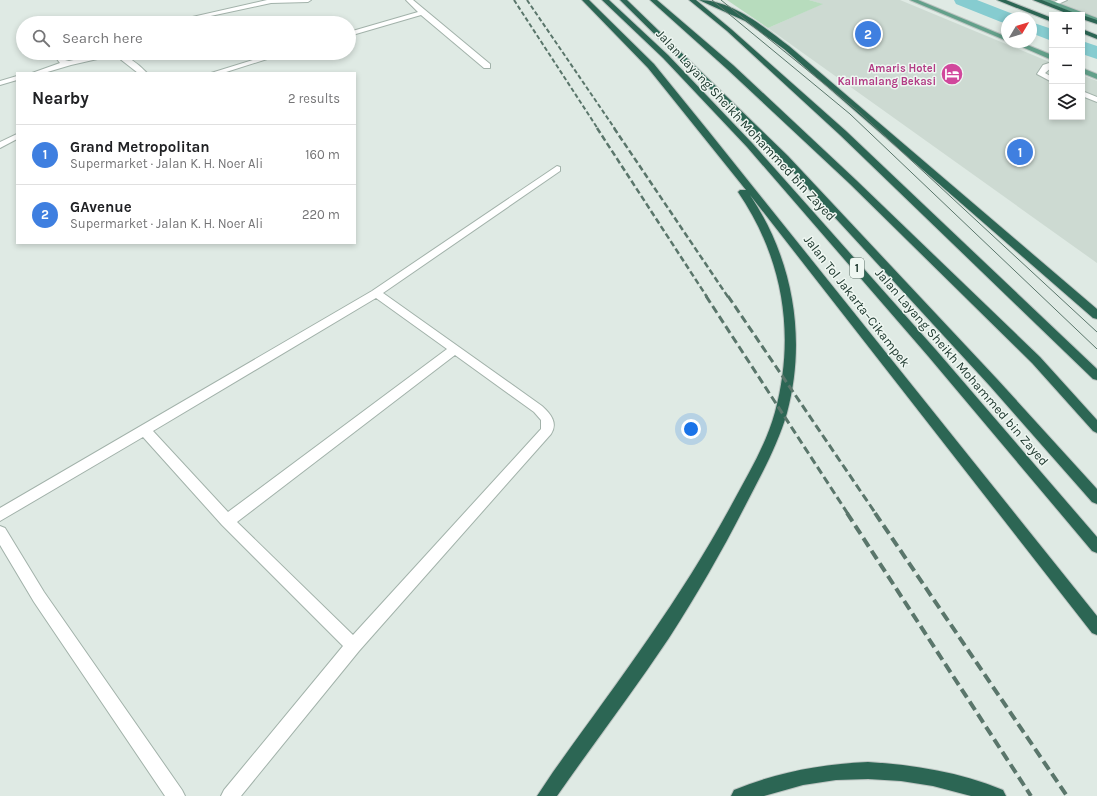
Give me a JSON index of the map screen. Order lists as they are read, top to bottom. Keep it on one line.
{"streets":{"highway":["Jalan Layang Sheikh Mohammed bin Zayed","1","Jalan Tol Jakarta–Cikampek"]},"places":{"hotel":["Amaris Hotel Kalimalang Bekasi"]},"north":"top right","page":{"map_buttons":["+","−"],"search":"Search here","pins":["2","1"],"heading":["Nearby","2 results"],"list":[{"mark":"1","name":"Grand Metropolitan","note":"Supermarket · Jalan K. H. Noer Ali","value":"160 m"},{"mark":"2","name":"GAvenue","note":"Supermarket · Jalan K. H. Noer Ali","value":"220 m"}]}}
